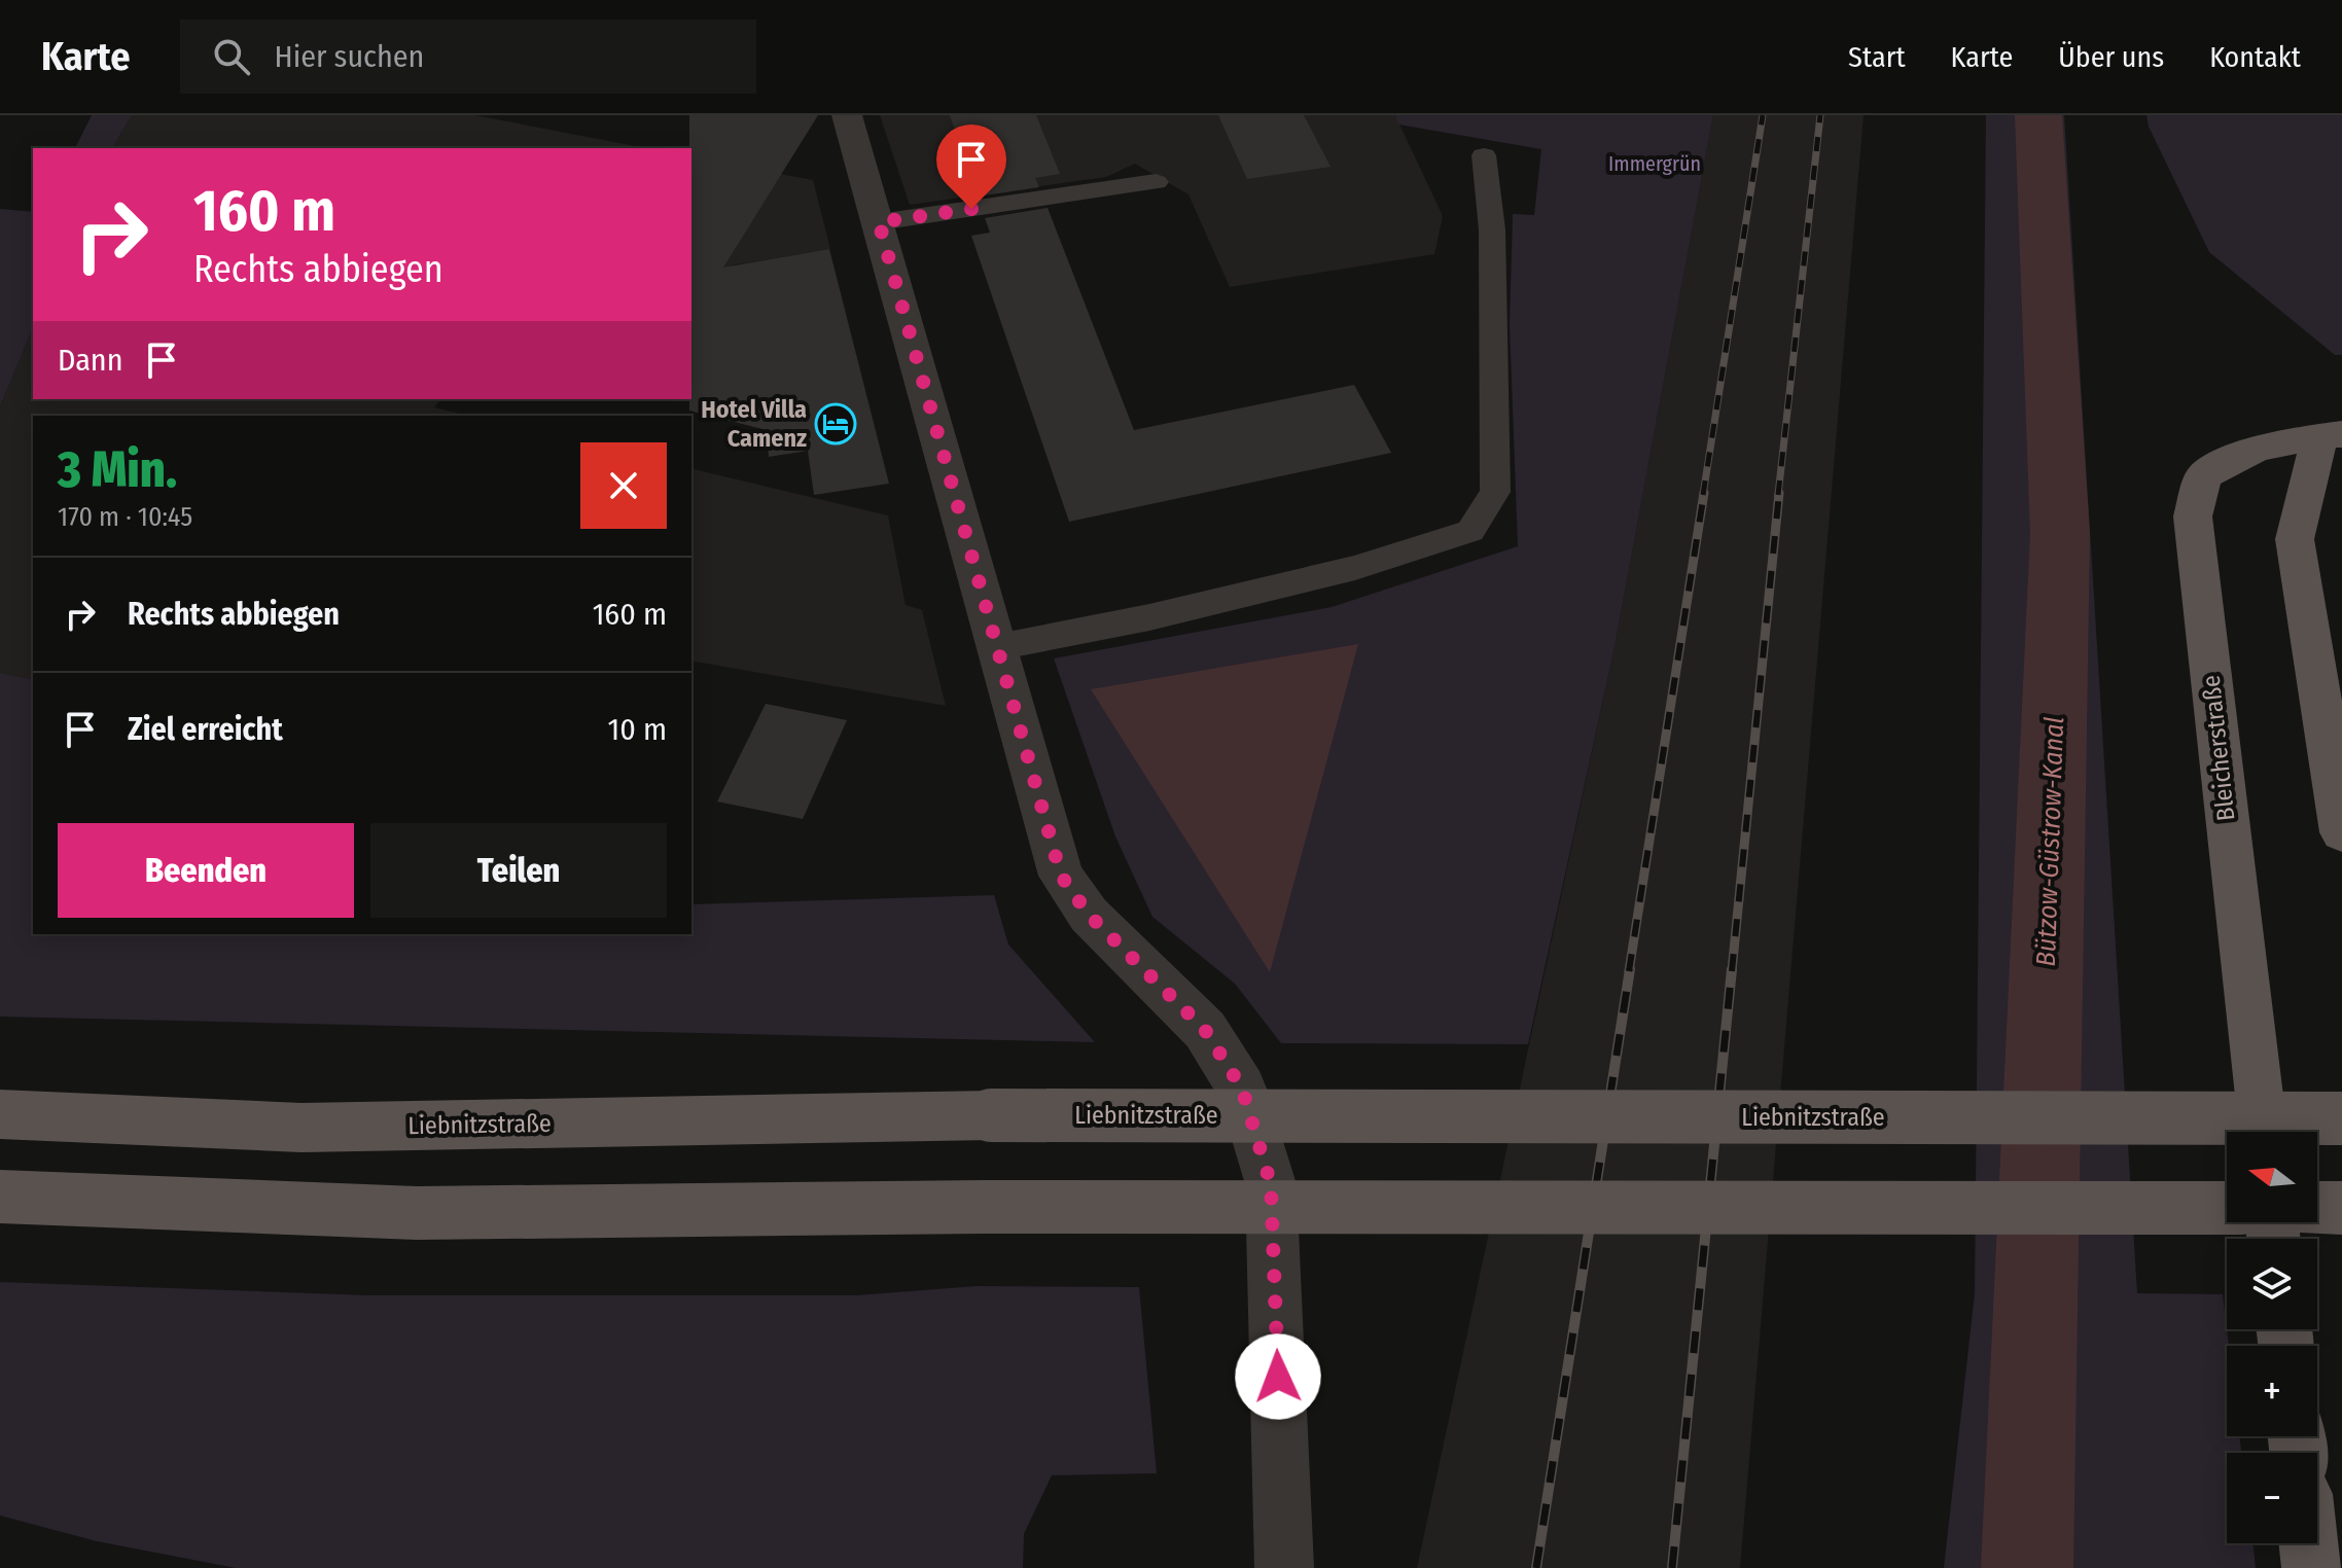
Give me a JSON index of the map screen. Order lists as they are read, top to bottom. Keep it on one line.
{"streets":{"main road":["Bleicherstraße","Liebnitzstraße"]},"water":["Bützow-Güstrow-Kanal"],"parks":["Immergrün"],"places":{"hotel":["Hotel Villa Camenz"]},"north":"left","page":{"header":"Karte","search":"Hier suchen","nav":["Start","Karte","Über uns","Kontakt"],"turn":["160 m","Rechts abbiegen"],"then":"Dann","heading":["3 Min.","170 m · 10:45"],"list":[{"name":"Rechts abbiegen","value":"160 m"},{"name":"Ziel erreicht","value":"10 m"}],"buttons":["Beenden","Teilen"],"map_buttons":["+","−"]}}
